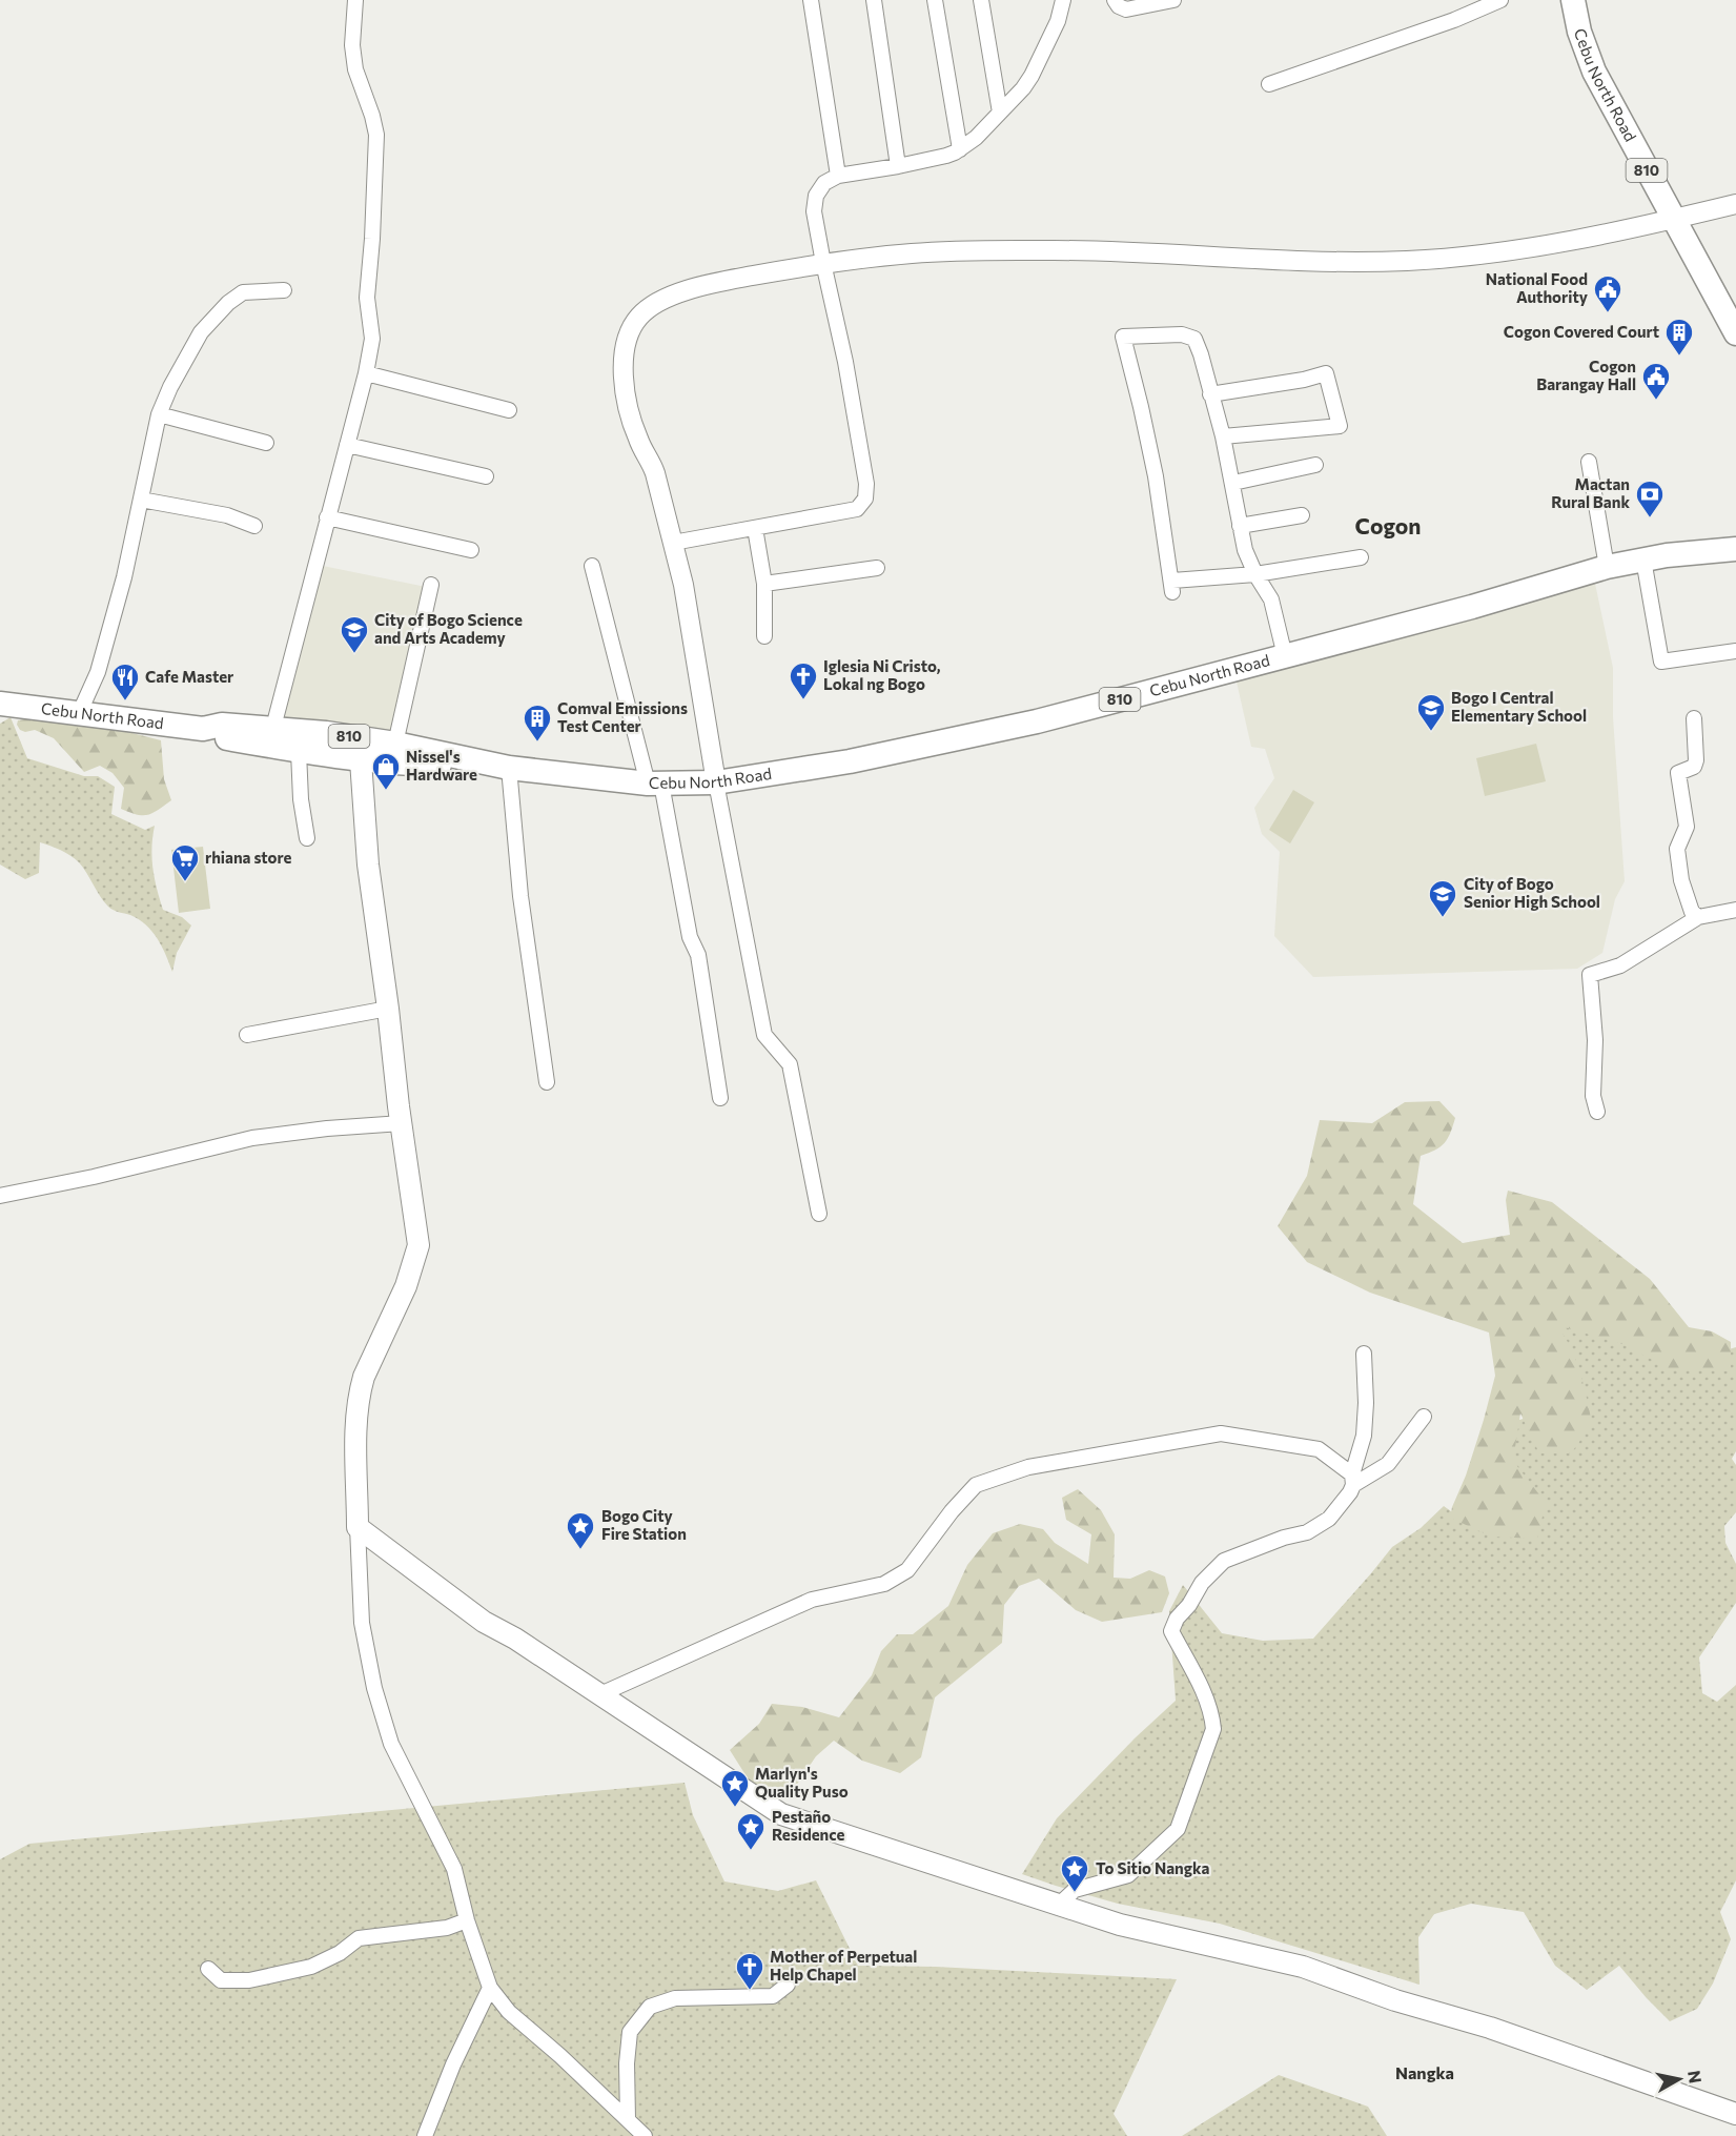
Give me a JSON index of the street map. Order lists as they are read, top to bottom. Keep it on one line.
{"streets":{"highway":["Cebu North Road","810"]},"districts":["Cogon","Nangka"],"places":{"public building":["National Food Authority","Cogon Barangay Hall"],"building":["Cogon Covered Court","Comval Emissions Test Center"],"bank":["Mactan Rural Bank"],"school or university":["City of Bogo Science and Arts Academy","Bogo I Central Elementary School","City of Bogo Senior High School"],"church":["Iglesia Ni Cristo, Lokal ng Bogo","Mother of Perpetual Help Chapel"],"restaurant":["Cafe Master"],"shop":["Nissel's Hardware"],"supermarket":["rhiana store"],"place":["Bogo City Fire Station","Marlyn's Quality Puso","Pestaño Residence","To Sitio Nangka"]},"north":"right"}
